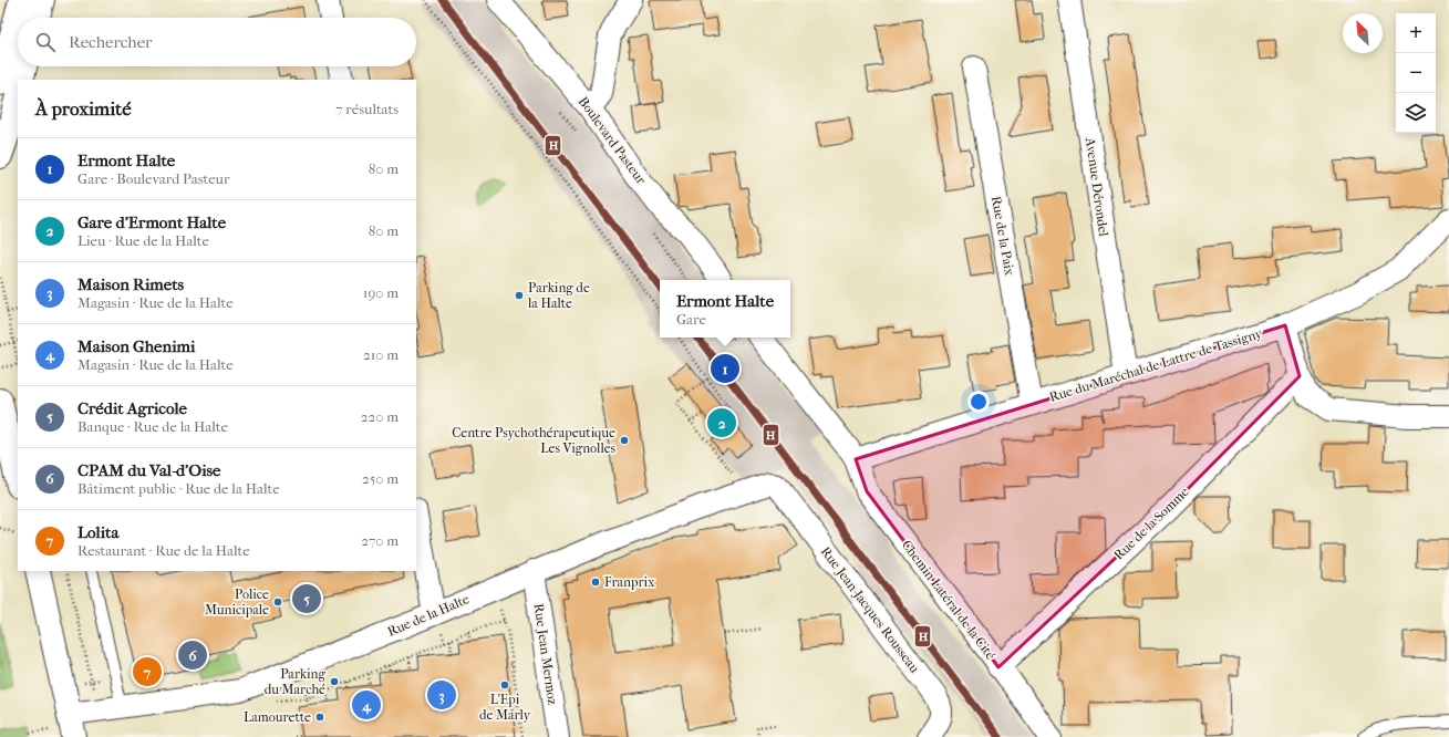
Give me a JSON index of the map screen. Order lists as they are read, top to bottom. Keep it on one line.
{"streets":{"street":["Boulevard Pasteur","Avenue Dérondel","Rue de la Paix","Rue du Maréchal de Lattre de Tassigny","Rue de la Somme","Chemin Latéral de la Cité","Rue Jean-Jacques Rousseau","Rue de la Halte","Rue Jean Mermoz"]},"crossings":[["Avenue Dérondel","Rue du Maréchal de Lattre de Tassigny"],["Rue de la Paix","Rue du Maréchal de Lattre de Tassigny"],["Rue du Maréchal de Lattre de Tassigny","Chemin Latéral de la Cité"],["Rue de la Somme","Chemin Latéral de la Cité"],["Rue Jean-Jacques Rousseau","Rue de la Halte"],["Rue de la Halte","Rue Jean Mermoz"]],"places":["Parking de la Halte","Centre Psychothérapeutique Les Vignolles","Franprix","Police Municipale","Parking du Marché","L'Epi de Marly","Lamourette"],"lines":["transit line H"],"north":"top left","page":{"map_buttons":["+","−"],"search":"Rechercher","heading":["À proximité","7 résultats"],"list":[{"mark":"1","name":"Ermont Halte","note":"Gare · Boulevard Pasteur","value":"80 m"},{"mark":"2","name":"Gare d'Ermont Halte","note":"Lieu · Rue de la Halte","value":"80 m"},{"mark":"3","name":"Maison Rimets","note":"Magasin · Rue de la Halte","value":"190 m"},{"mark":"4","name":"Maison Ghenimi","note":"Magasin · Rue de la Halte","value":"210 m"},{"mark":"5","name":"Crédit Agricole","note":"Banque · Rue de la Halte","value":"220 m"},{"mark":"6","name":"CPAM du Val-d'Oise","note":"Bâtiment public · Rue de la Halte","value":"250 m"},{"mark":"7","name":"Lolita","note":"Restaurant · Rue de la Halte","value":"270 m"}],"popup":["Ermont Halte","Gare"],"pins":["1","2","5","6","7","3","4"]}}
